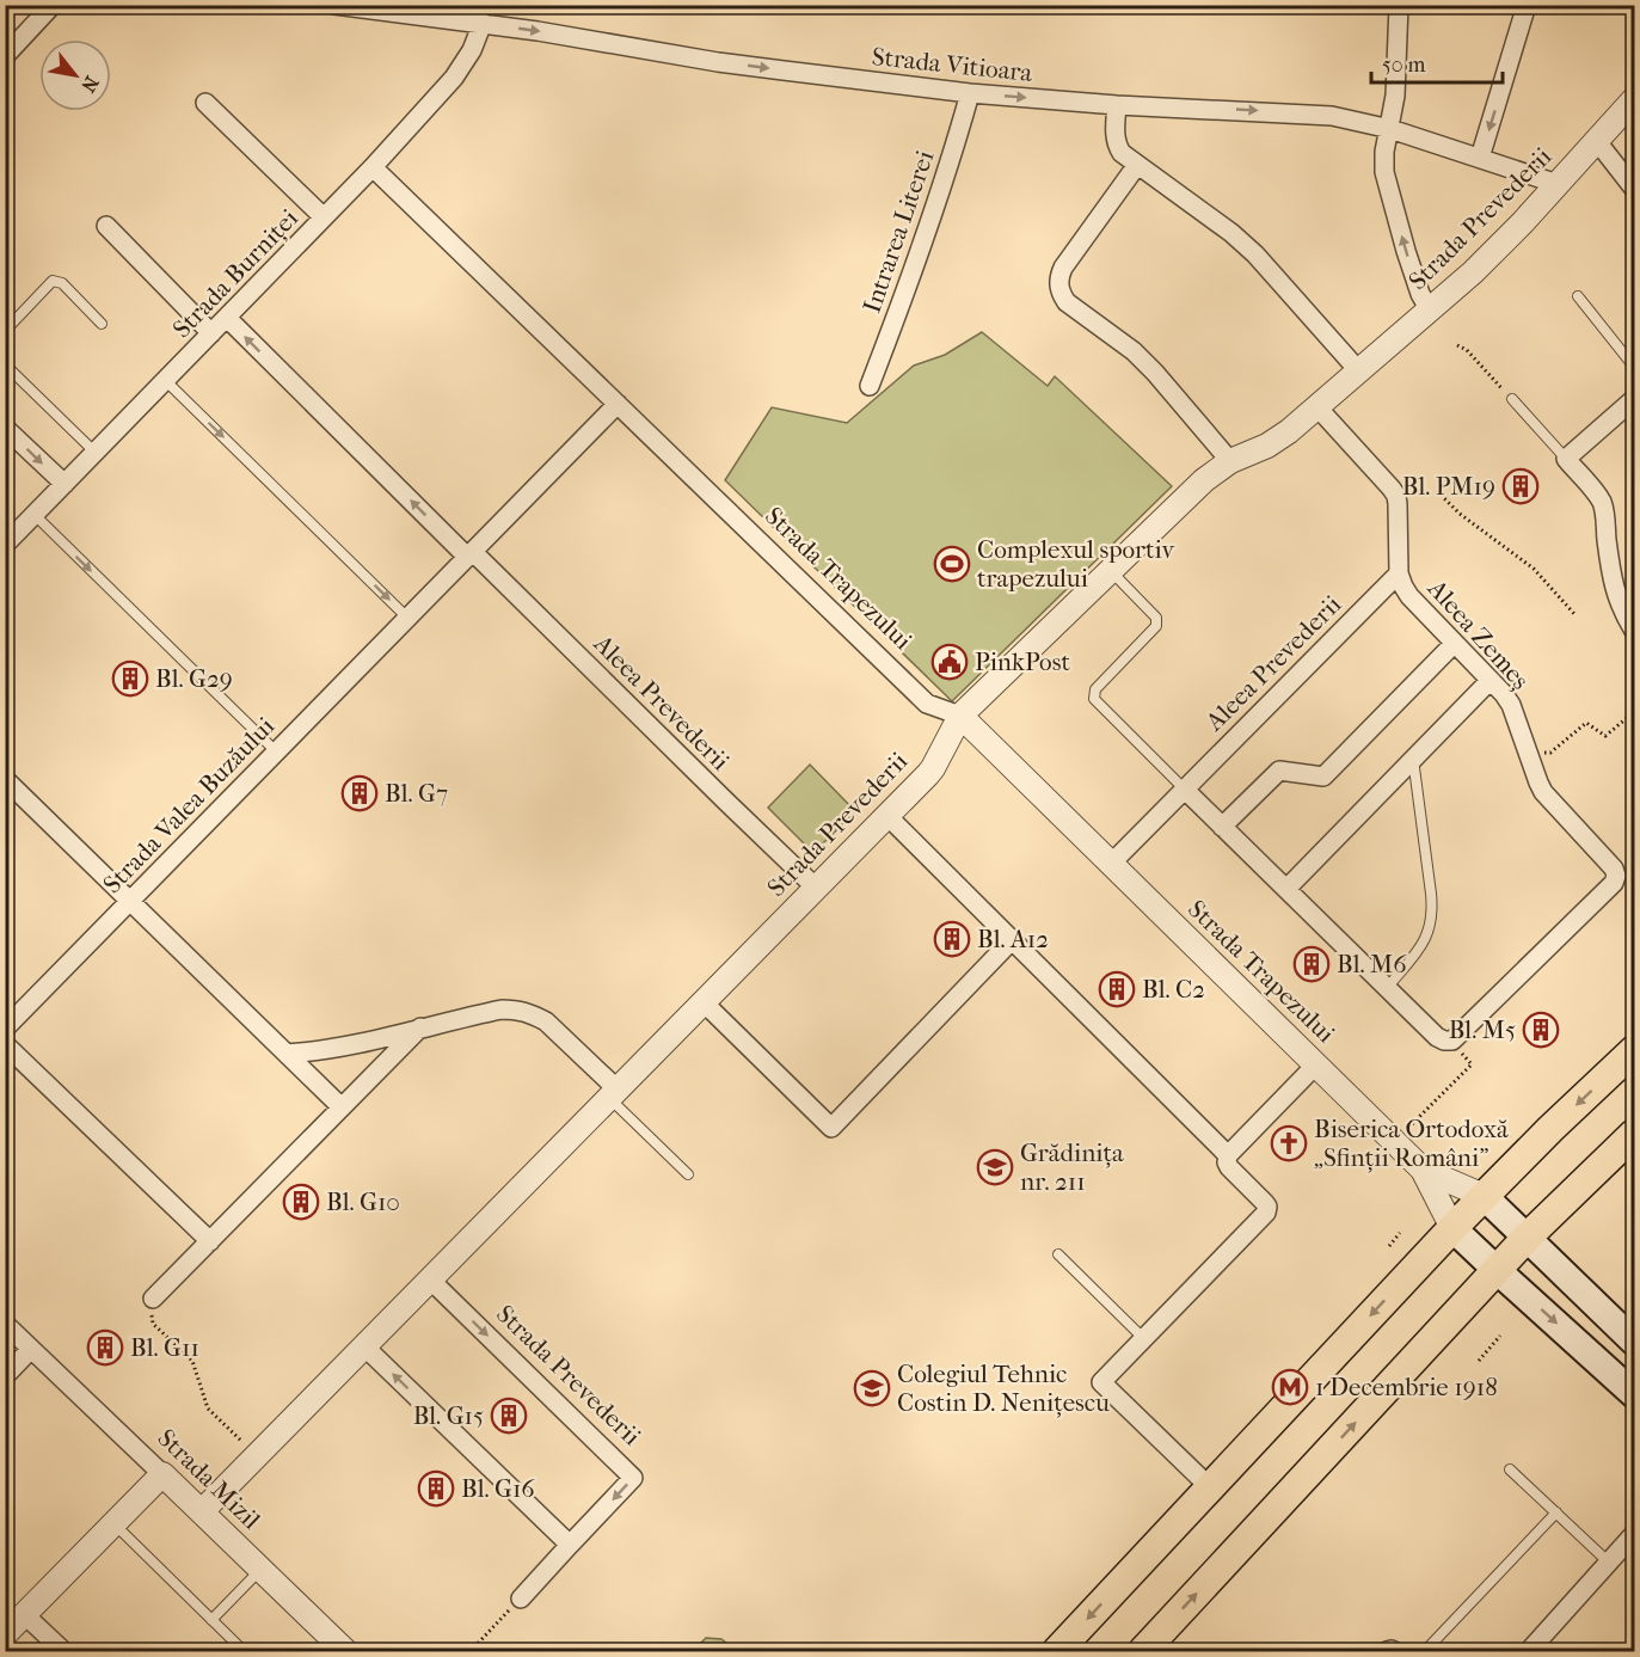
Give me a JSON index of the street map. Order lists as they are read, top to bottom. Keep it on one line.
{"streets":{"street":["Strada Vitioara","Strada Prevederii","Intrarea Literei","Strada Burniței","Strada Trapezului","Aleea Zemeș","Aleea Prevederii","Strada Valea Buzăului","Strada Mizil"]},"crossings":[["Strada Vitioara","Strada Prevederii"],["Strada Vitioara","Intrarea Literei"],["Strada Vitioara","Strada Burniței"],["Strada Prevederii","Strada Trapezului"],["Strada Prevederii","Aleea Zemeș"],["Strada Prevederii","Aleea Prevederii"],["Strada Prevederii","Strada Mizil"],["Strada Burniței","Strada Trapezului"],["Strada Burniței","Aleea Prevederii"],["Strada Trapezului","Aleea Prevederii"],["Strada Trapezului","Strada Valea Buzăului"],["Aleea Zemeș","Aleea Prevederii"],["Aleea Prevederii","Strada Valea Buzăului"]],"one_way":["Strada Vitioara"],"places":{"building":["Bl. PM19","Bl. G29","Bl. G7","Bl. A12","Bl. M6","Bl. C2","Bl. M5","Bl. G10","Bl. G11","Bl. G15","Bl. G16"],"sports":["Complexul sportiv trapezului"],"public building":["PinkPost"],"church":["Biserica Ortodoxă „Sfinții Români”"],"school or university":["Grădinița nr. 211","Colegiul Tehnic Costin D. Nenițescu"],"metro station":["1 Decembrie 1918"]},"scale_bar":"50 m","north":"bottom right"}
